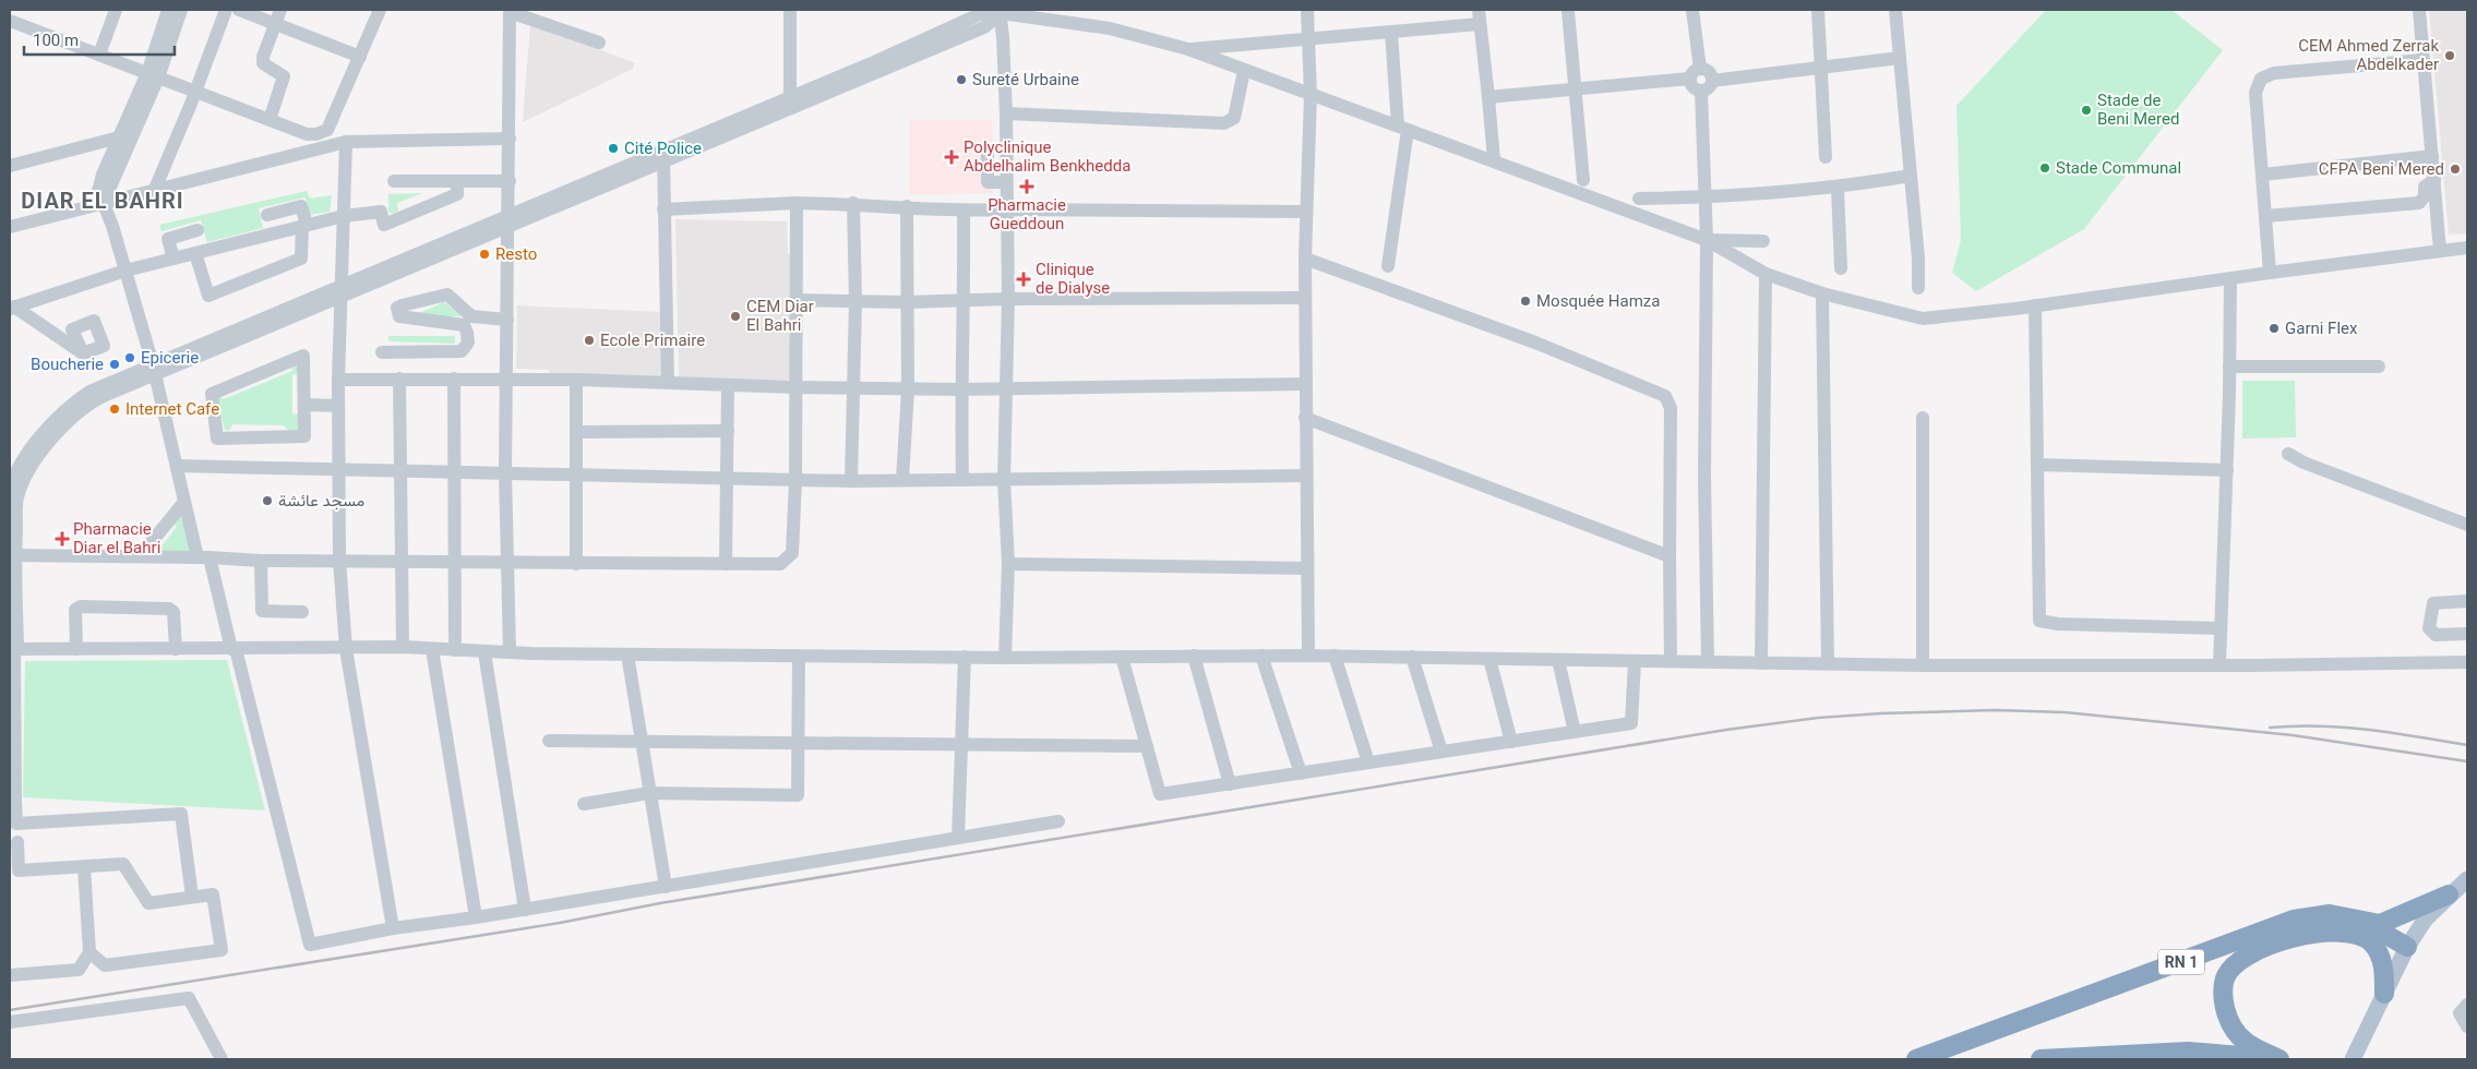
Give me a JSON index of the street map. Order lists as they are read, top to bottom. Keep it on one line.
{"streets":{"highway":["RN 1"]},"districts":["DIAR EL BAHRI"],"places":{"other":["CEM Ahmed Zerrak Abdelkader","Sureté Urbaine","Stade de Beni Mered","Cité Police","Stade Communal","CFPA Beni Mered","Resto","Mosquée Hamza","CEM Diar El Bahri","Garni Flex","Ecole Primaire","Epicerie","Boucherie","Internet Cafe","مسجد عائشة"],"health":["Polyclinique Abdelhalim Benkhedda","Pharmacie Gueddoun","Clinique de Dialyse","Pharmacie Diar el Bahri"]},"scale_bar":"100 m"}
